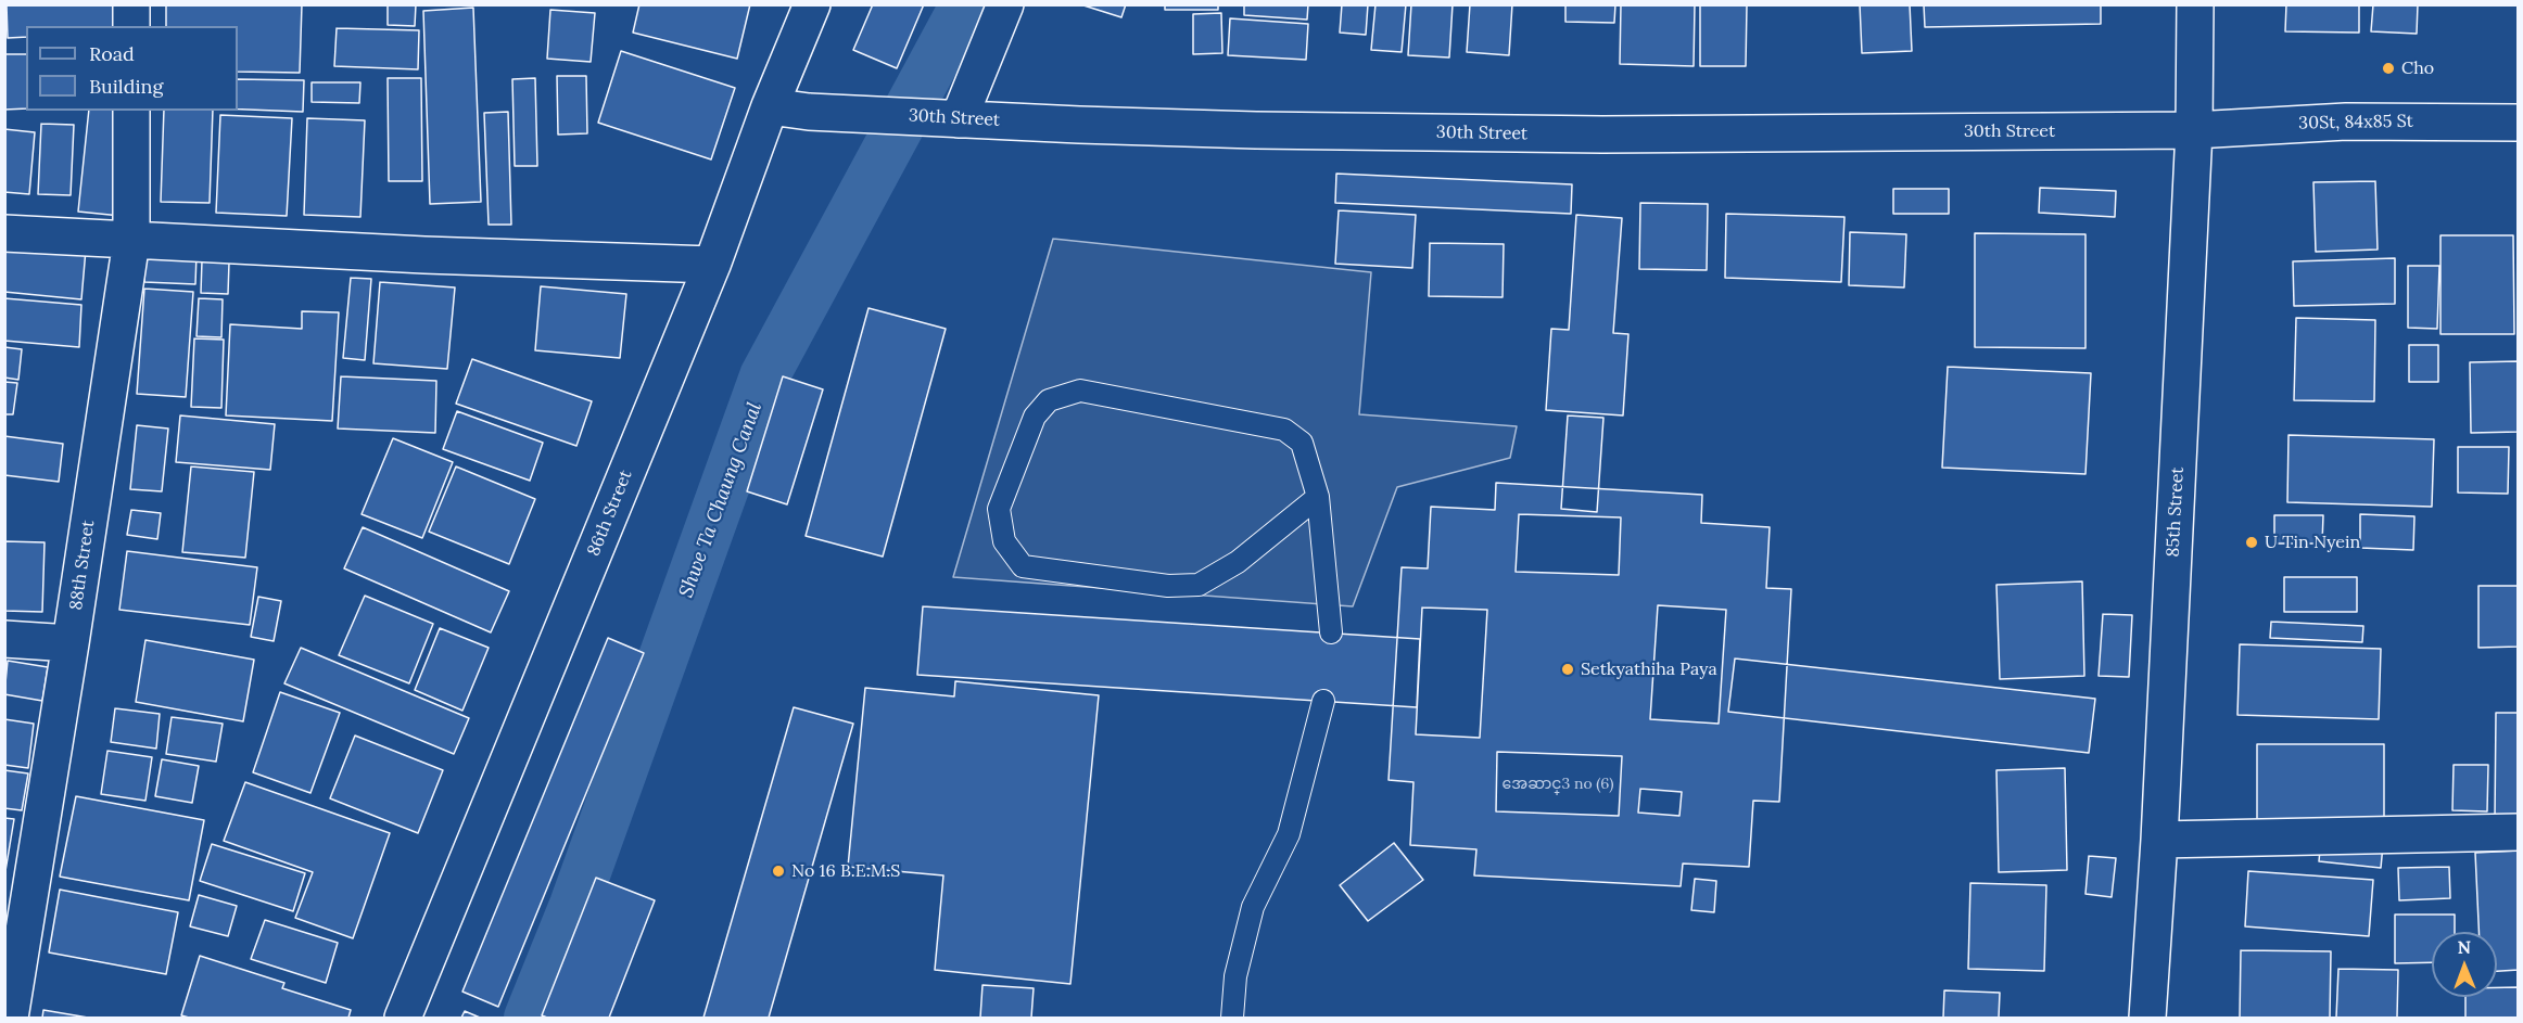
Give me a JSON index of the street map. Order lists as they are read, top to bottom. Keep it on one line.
{"streets":{"street":["30th Street","30St, 84x85 St","85th Street","86th Street","88th Street"]},"crossings":[["30th Street","30St, 84x85 St"],["30th Street","85th Street"],["30th Street","86th Street"],["30St, 84x85 St","85th Street"]],"water":["Shwe Ta Chaung Canal"],"places":["Cho","U Tin Nyein","Setkyathiha Paya","No 16 B.E.M.S"],"house_numbers":["အေဆာင္3 no (6)"],"legend":["Road","Building"],"north":"top"}
